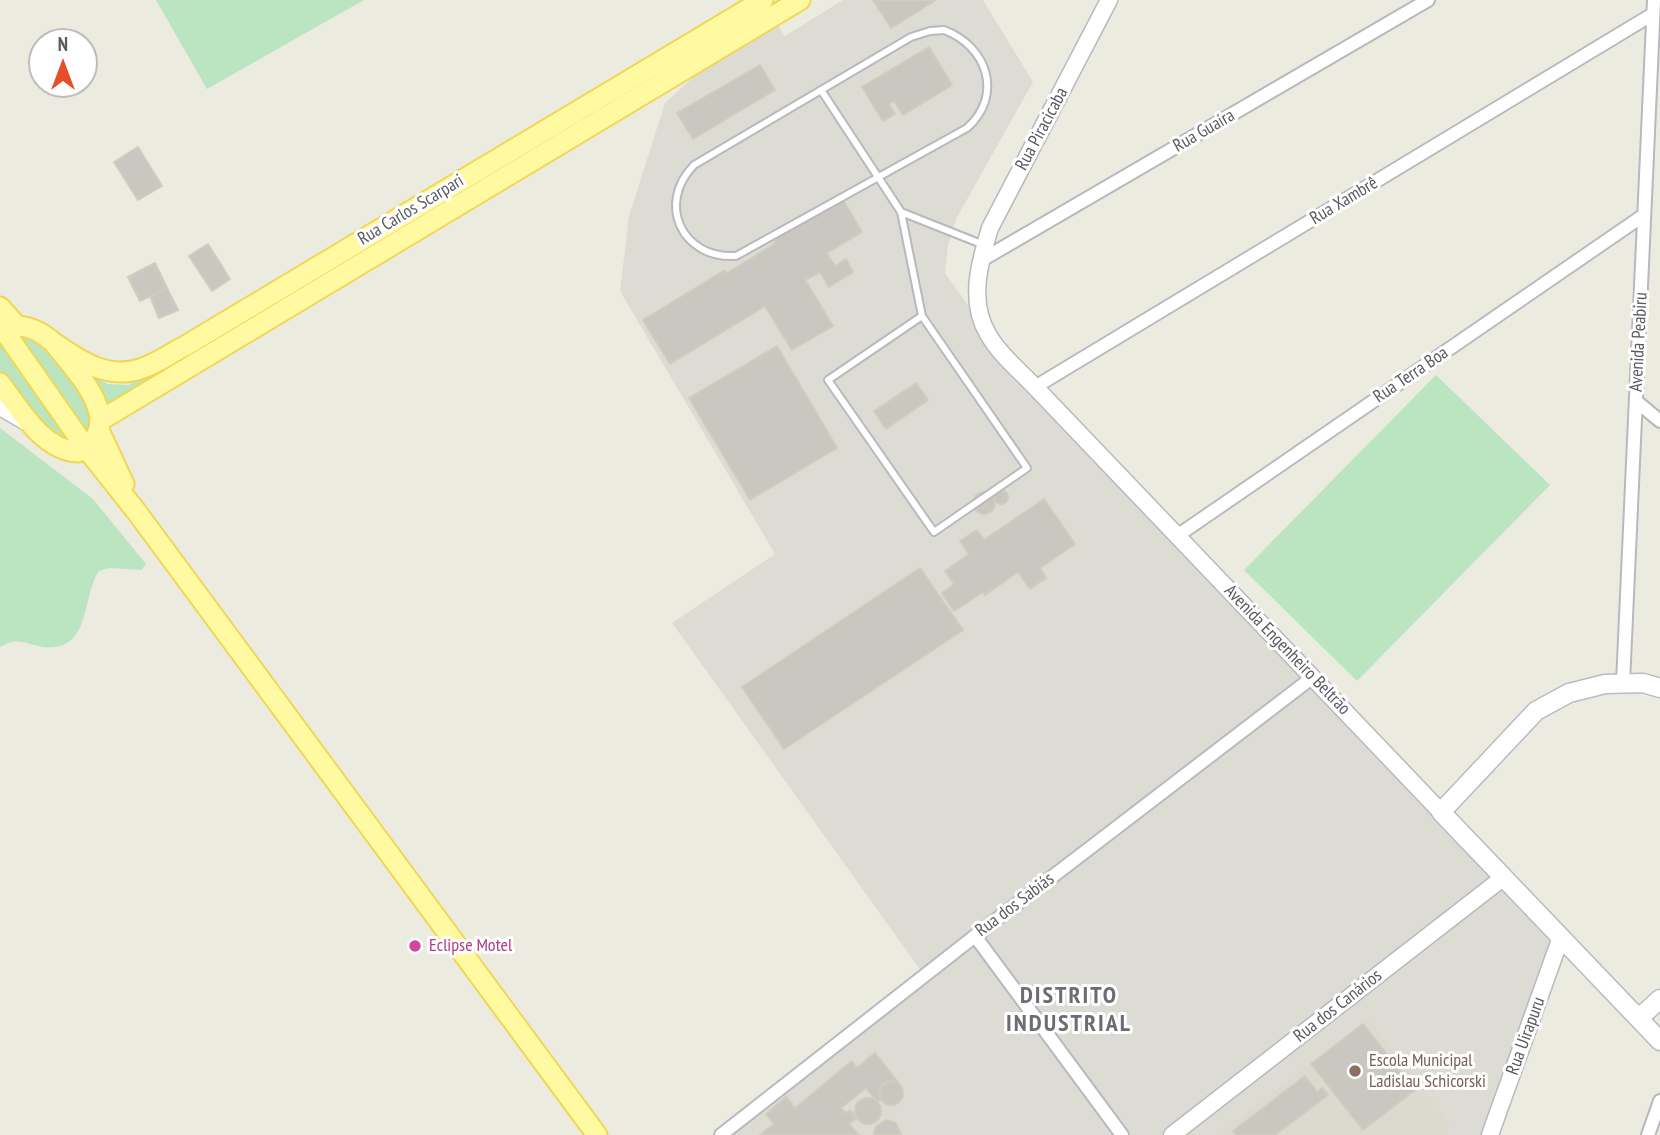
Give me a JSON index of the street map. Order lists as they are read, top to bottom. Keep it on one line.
{"streets":{"main road":["Rua Carlos Scarpari","Avenida Engenheiro Beltrão"],"street":["Rua Piracicaba","Rua Guaíra","Rua Xambrê","Avenida Peabiru","Rua Terra Boa","Rua dos Sabiás","Rua dos Canários","Rua Uirapuru"]},"crossings":[["Rua Piracicaba","Rua Guaíra"],["Rua Piracicaba","Avenida Engenheiro Beltrão"],["Rua Guaíra","Avenida Engenheiro Beltrão"],["Rua Xambrê","Avenida Peabiru"],["Rua Xambrê","Avenida Engenheiro Beltrão"],["Avenida Peabiru","Rua Terra Boa"],["Rua Terra Boa","Avenida Engenheiro Beltrão"],["Avenida Engenheiro Beltrão","Rua dos Sabiás"],["Avenida Engenheiro Beltrão","Rua dos Canários"],["Avenida Engenheiro Beltrão","Rua Uirapuru"]],"districts":["DISTRITO INDUSTRIAL"],"places":["Eclipse Motel","Escola Municipal Ladislau Schicorski"],"north":"top"}
